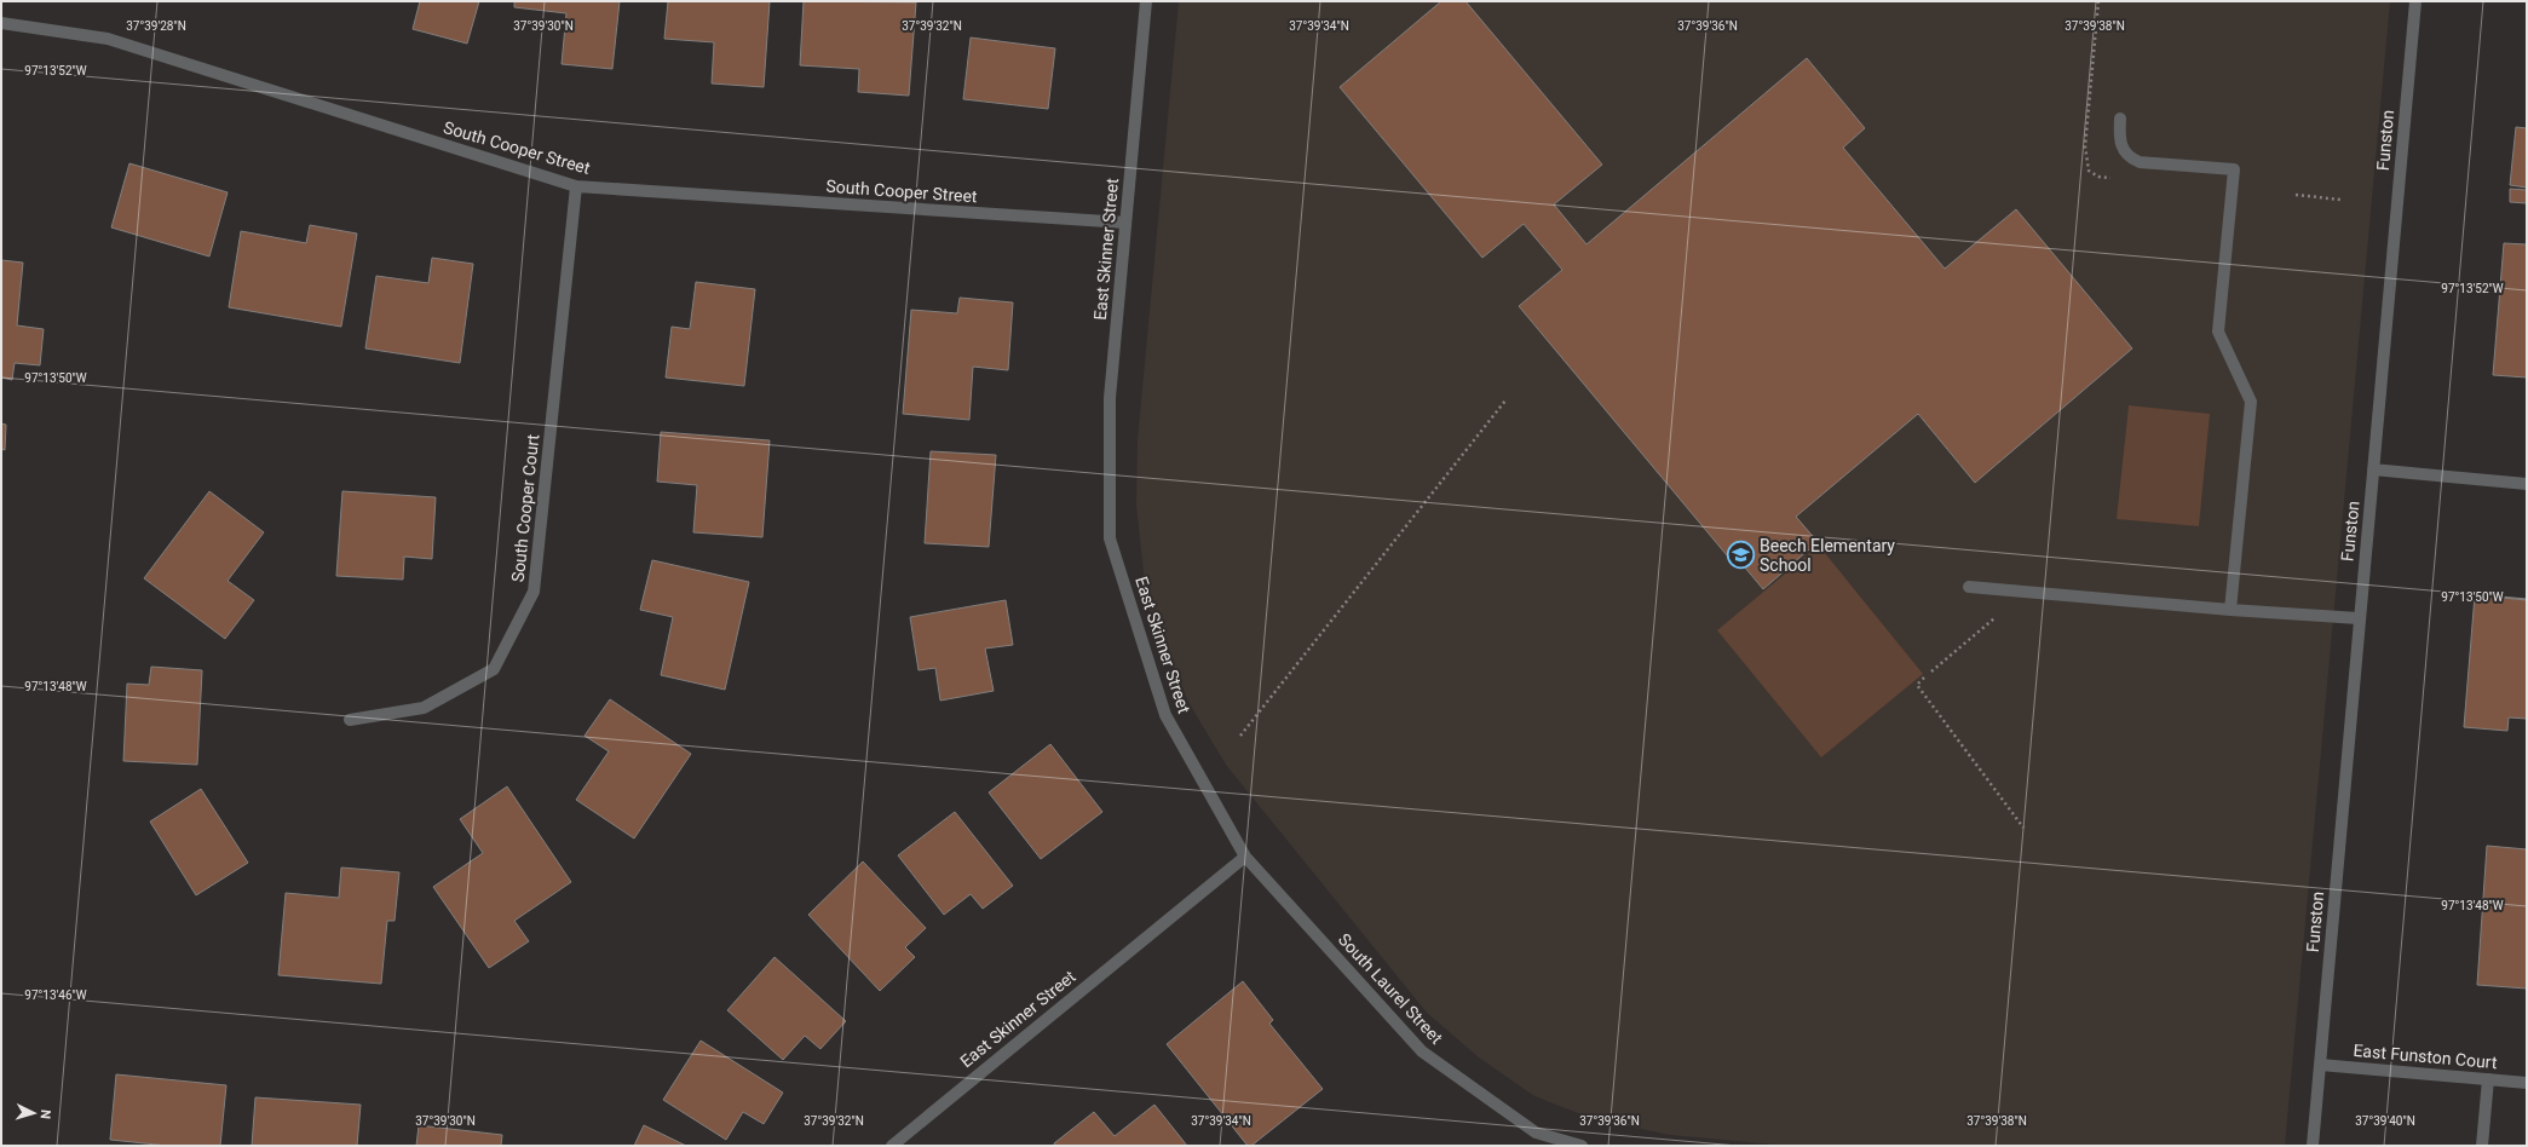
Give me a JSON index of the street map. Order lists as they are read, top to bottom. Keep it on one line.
{"streets":{"street":["Funston","South Cooper Street","East Skinner Street","South Cooper Court","South Laurel Street","East Funston Court"]},"crossings":[["Funston","East Funston Court"],["South Cooper Street","East Skinner Street"],["South Cooper Street","South Cooper Court"],["East Skinner Street","South Laurel Street"]],"places":{"school or university":["Beech Elementary School"]},"north":"right","coordinates":["37°39'28\"N","37°39'30\"N","37°39'32\"N","37°39'34\"N","37°39'36\"N","37°39'38\"N","97°13'52\"W","97°13'50\"W","97°13'48\"W","97°13'46\"W","37°39'40\"N"]}
